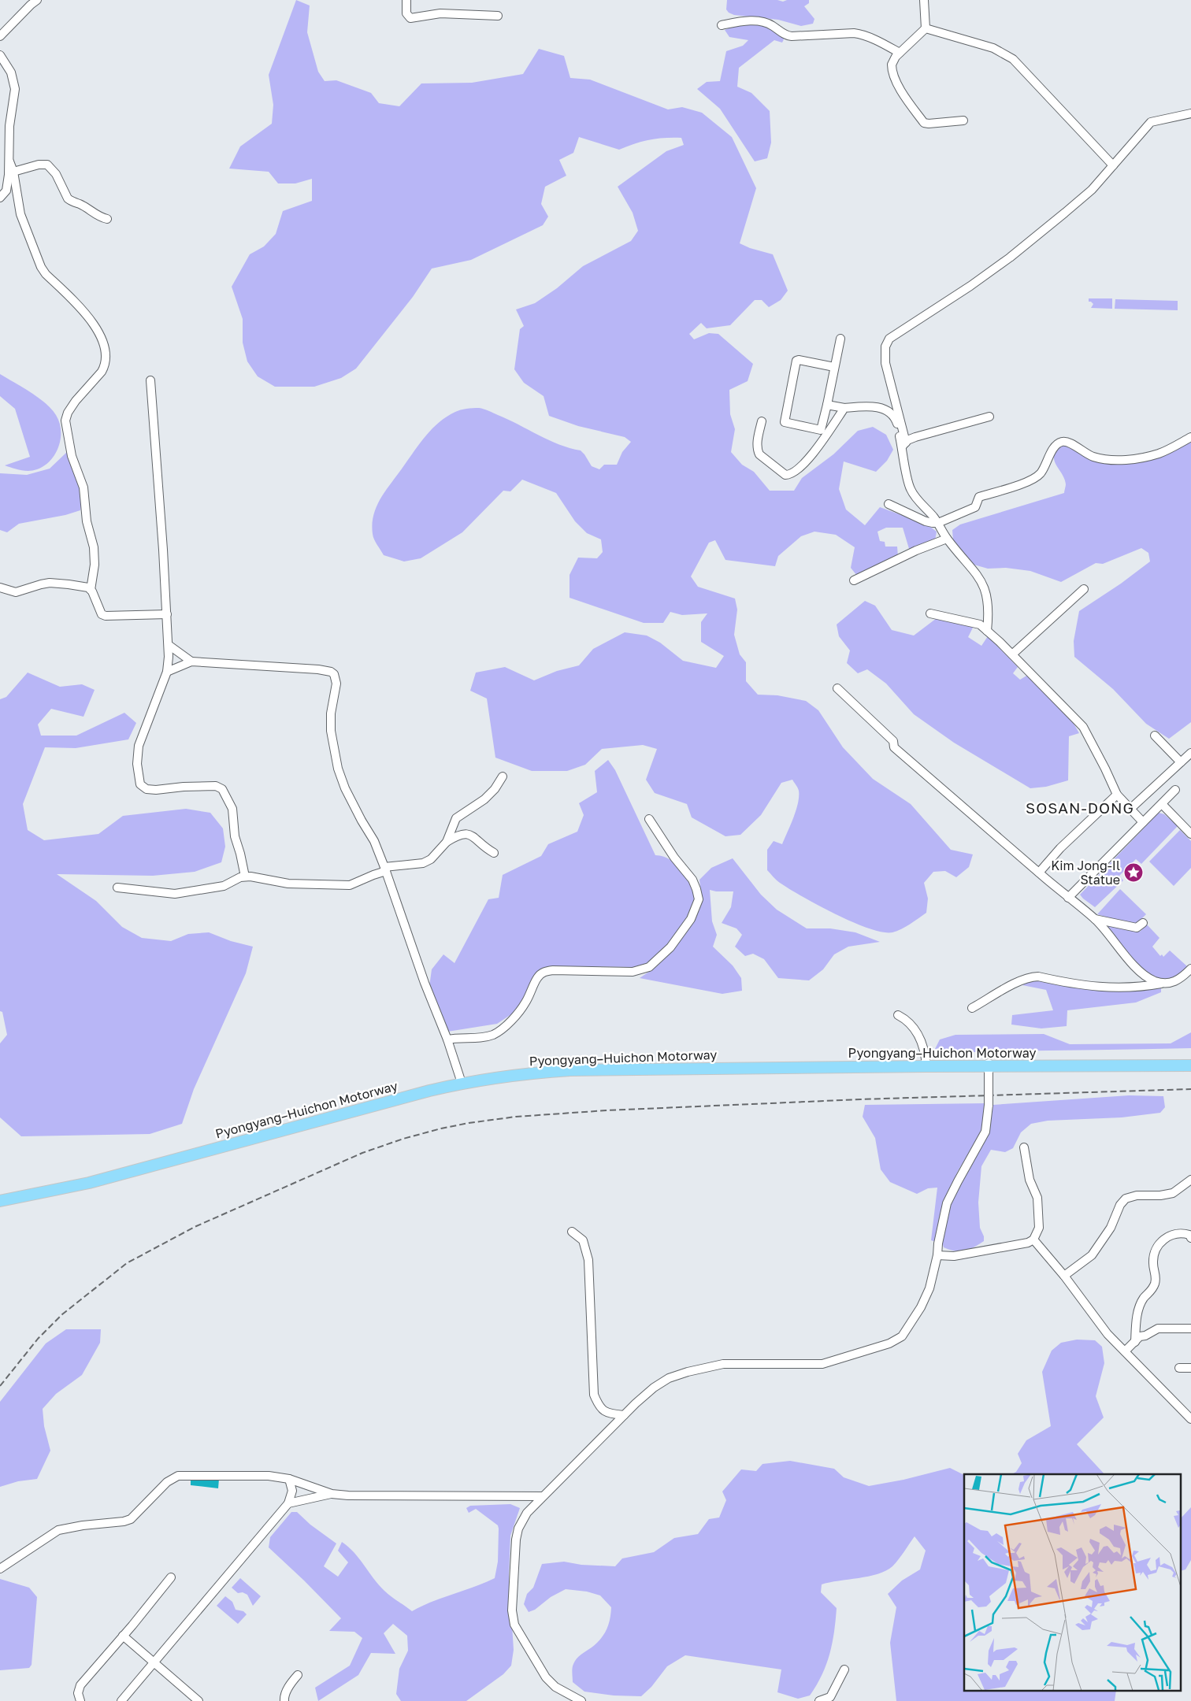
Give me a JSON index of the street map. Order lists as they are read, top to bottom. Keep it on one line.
{"streets":{"highway":["Pyongyang–Huichon Motorway"]},"districts":["SOSAN-DONG"],"places":{"place":["Kim Jong-Il Statue"]}}
